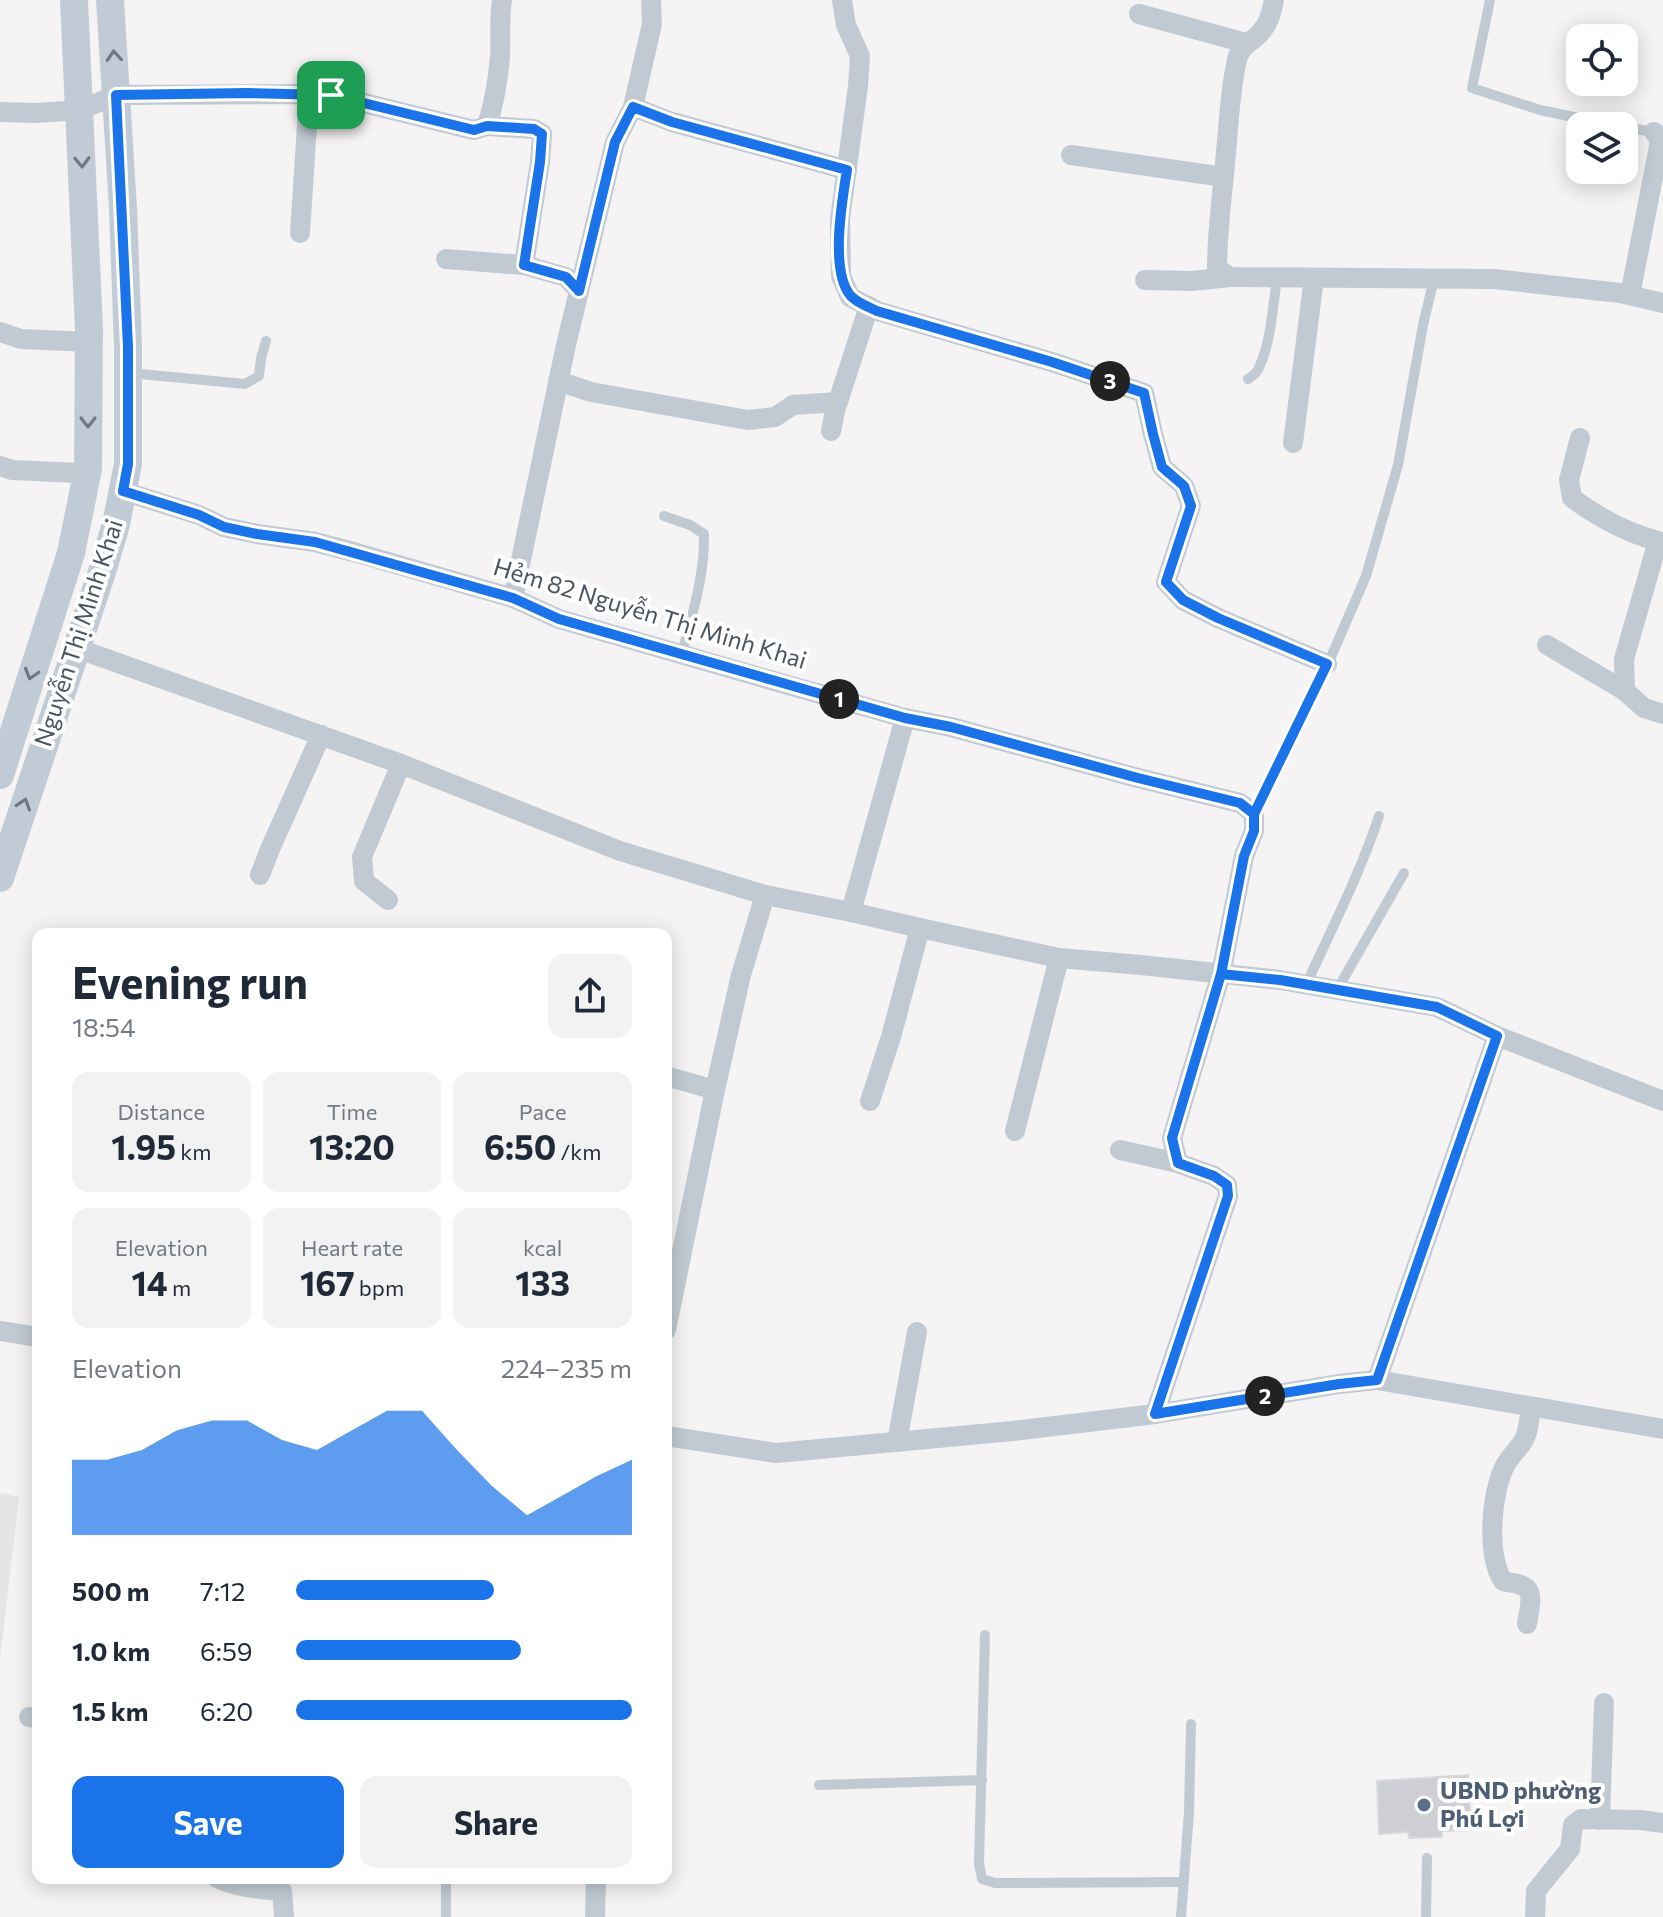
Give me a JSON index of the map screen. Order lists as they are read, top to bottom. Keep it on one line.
{"streets":{"main road":["Nguyễn Thị Minh Khai"],"street":["Hẻm 82 Nguyễn Thị Minh Khai"]},"crossings":[["Hẻm 82 Nguyễn Thị Minh Khai","Nguyễn Thị Minh Khai"]],"places":["UBND phường Phú Lợi"],"page":{"pins":["3","1","2"],"heading":["Evening run","18:54"],"stats":[["Distance","1.95 km"],["Time","13:20"],["Pace","6:50 /km"],["Elevation","14 m"],["Heart rate","167 bpm"],["kcal","133"]],"chart":["Elevation","224–235 m"],"list":[{"name":"500 m","note":"7:12"},{"name":"1.0 km","note":"6:59"},{"name":"1.5 km","note":"6:20"}],"buttons":["Save","Share"]}}
